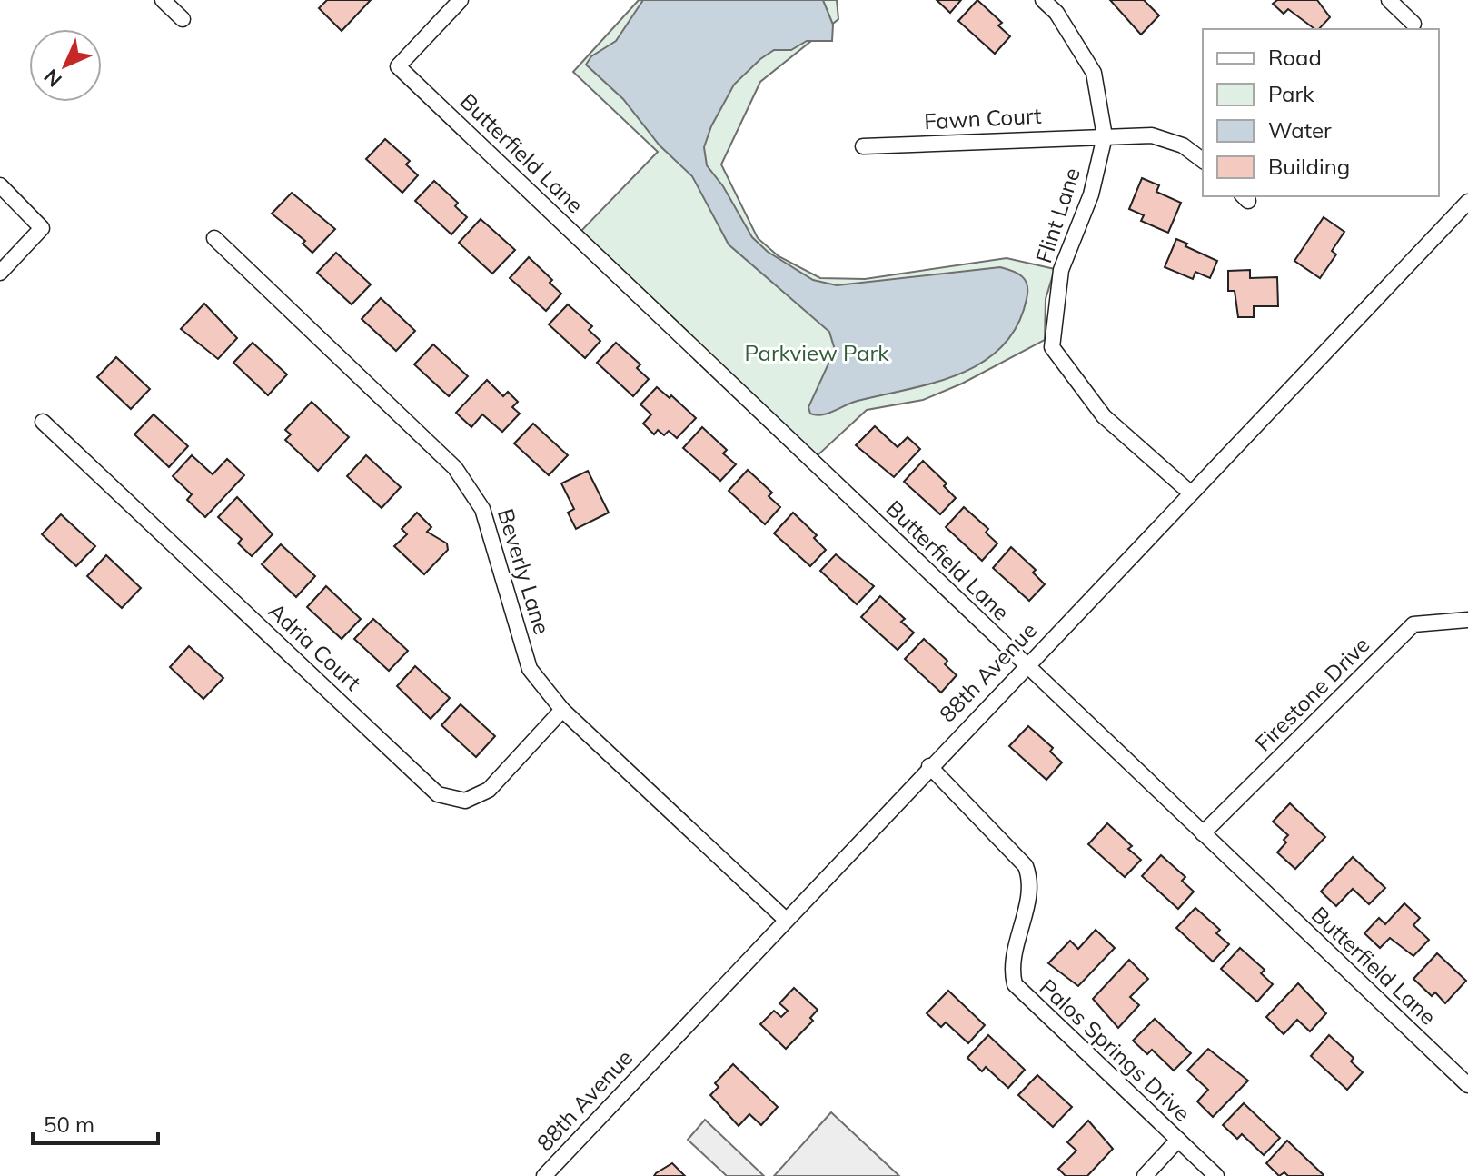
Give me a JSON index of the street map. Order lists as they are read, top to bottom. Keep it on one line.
{"streets":{"street":["Fawn Court","Butterfield Lane","Flint Lane","Beverly Lane","Adria Court","88th Avenue","Firestone Drive","Palos Springs Drive"]},"crossings":[["Fawn Court","Flint Lane"],["Butterfield Lane","88th Avenue"],["Butterfield Lane","Firestone Drive"],["Flint Lane","88th Avenue"],["Beverly Lane","Adria Court"],["Beverly Lane","88th Avenue"],["88th Avenue","Palos Springs Drive"]],"parks":["Parkview Park"],"legend":["Road","Park","Water","Building"],"scale_bar":"50 m","north":"bottom left"}
